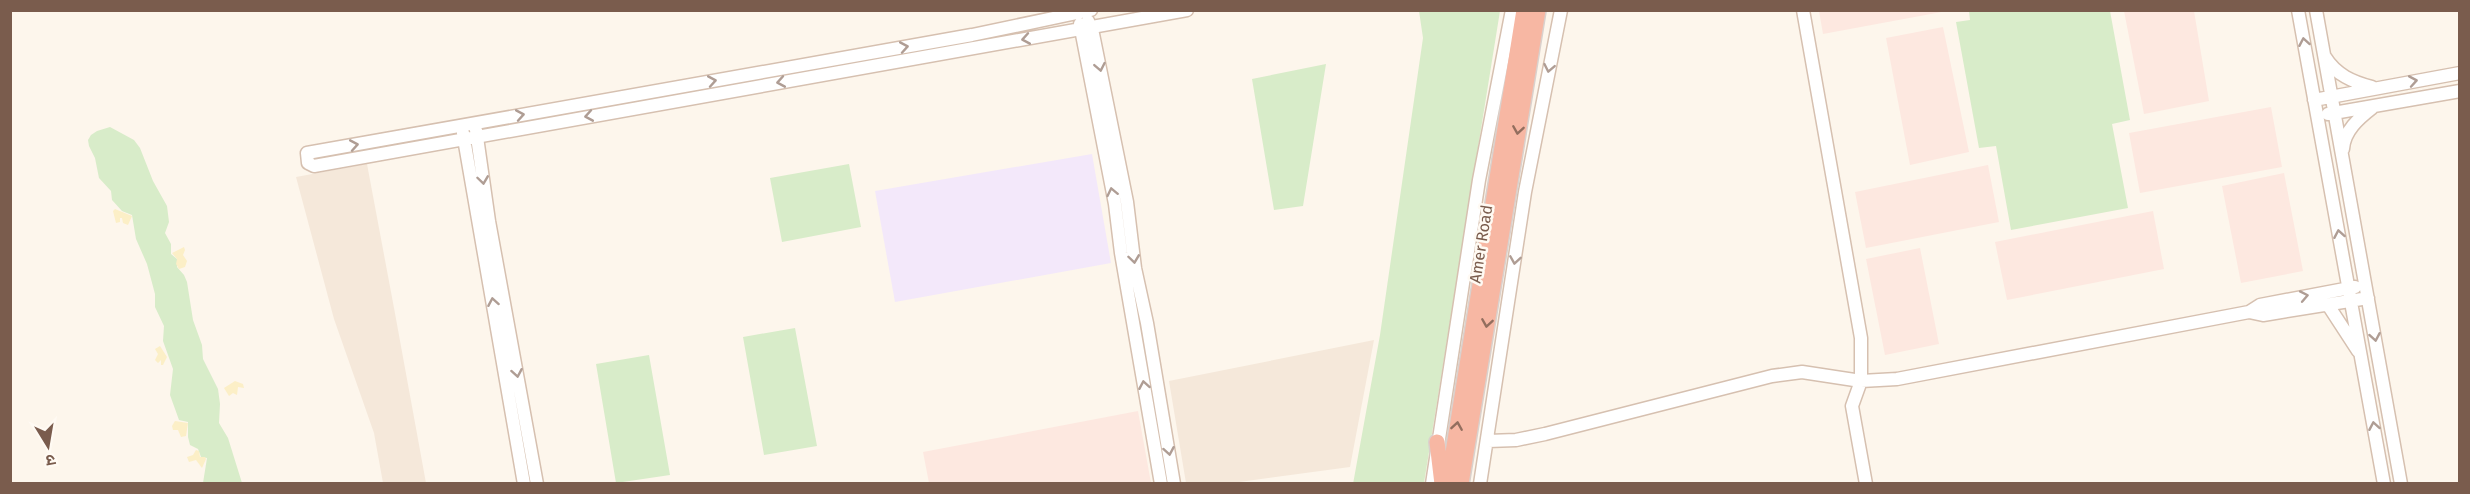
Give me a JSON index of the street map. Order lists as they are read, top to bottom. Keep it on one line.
{"streets":{"highway":["Amer Road"]},"north":"bottom"}
